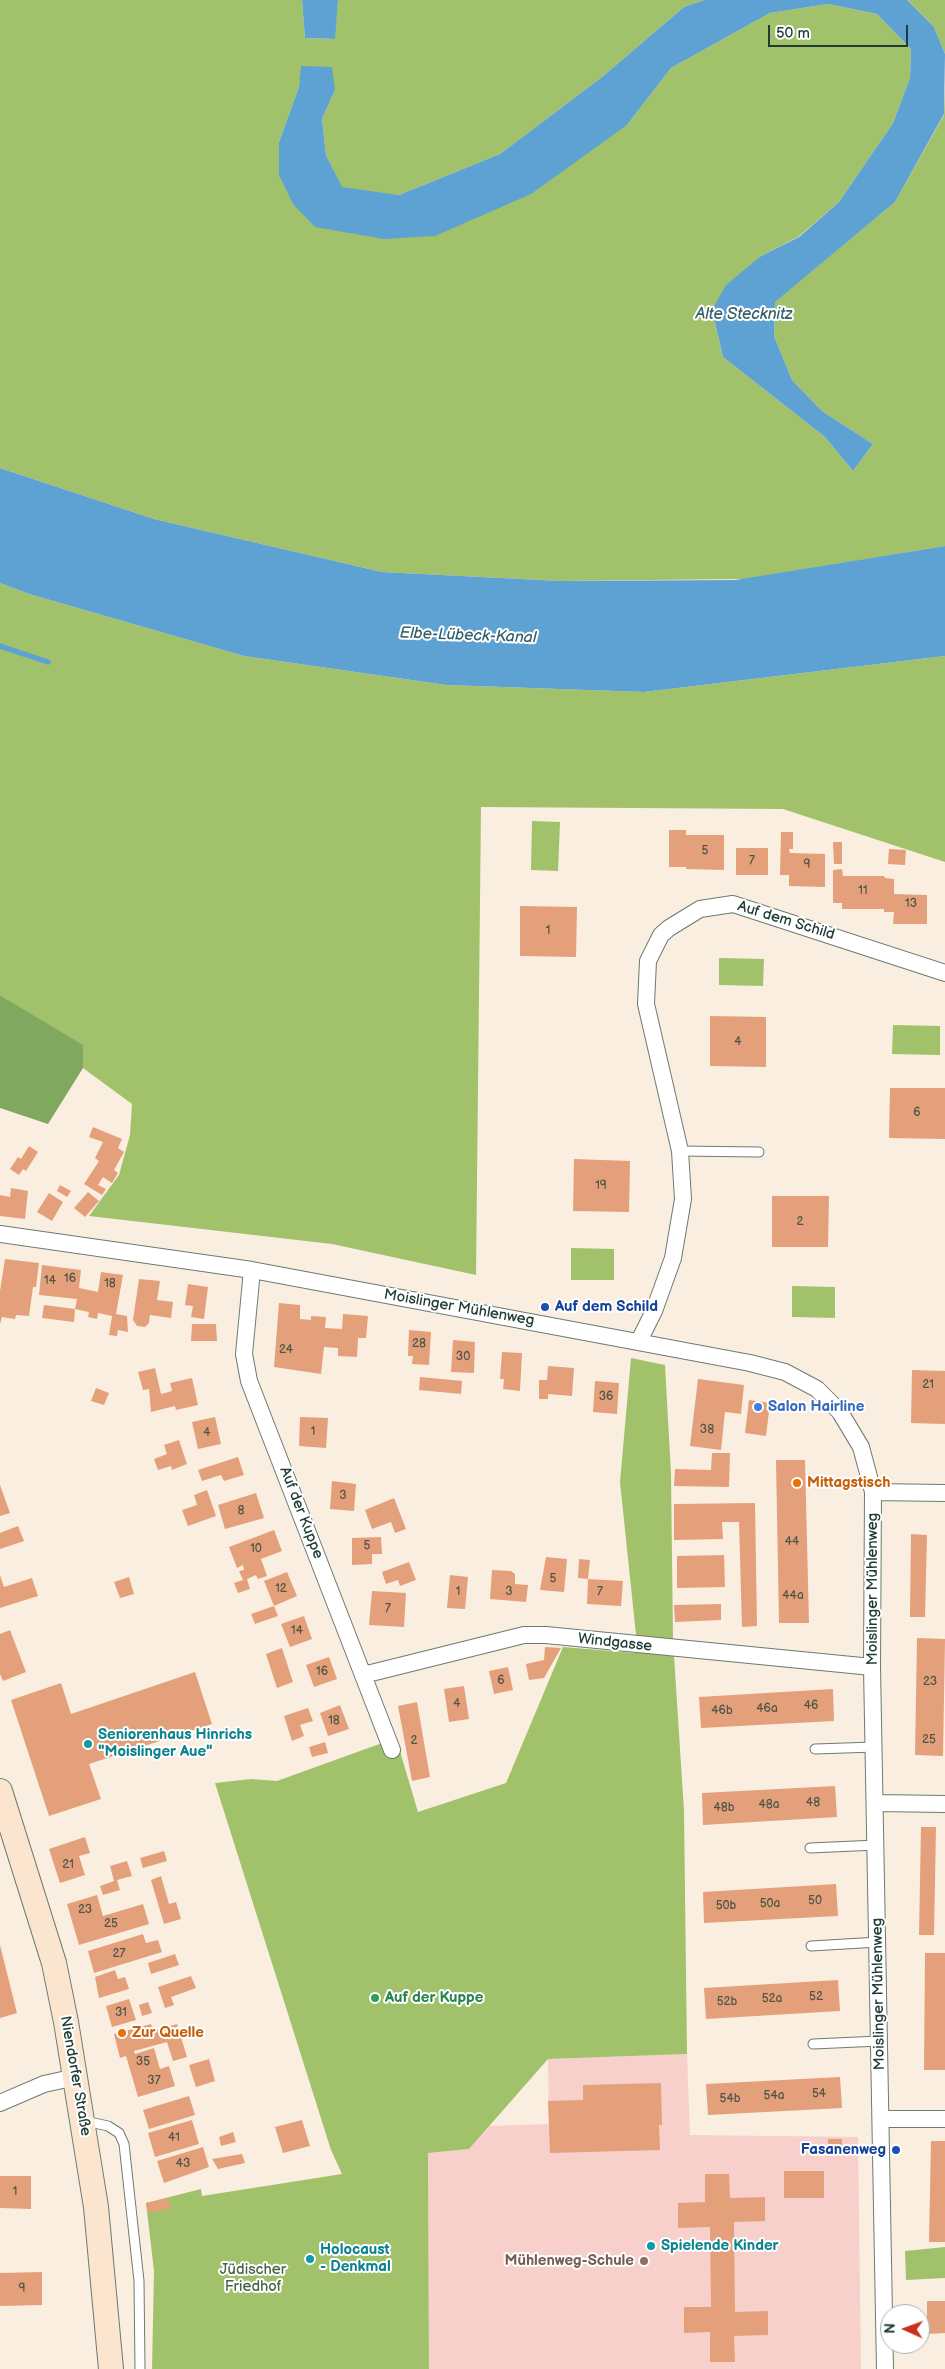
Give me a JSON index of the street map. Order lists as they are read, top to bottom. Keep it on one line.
{"streets":{"main road":["Niendorfer Straße"],"street":["Auf dem Schild","Moislinger Mühlenweg","Auf der Kuppe","Windgasse"]},"crossings":[["Auf dem Schild","Moislinger Mühlenweg"],["Moislinger Mühlenweg","Auf der Kuppe"],["Moislinger Mühlenweg","Windgasse"],["Auf der Kuppe","Windgasse"]],"water":["Alte Stecknitz","Elbe-Lübeck-Kanal"],"parks":["Jüdischer Friedhof"],"places":["Auf dem Schild","Salon Hairline","Mittagstisch","Seniorenhaus Hinrichs \"Moislinger Aue\"","Auf der Kuppe","Zur Quelle","Fasanenweg","Spielende Kinder","Holocaust - Denkmal","Mühlenweg-Schule"],"house_numbers":["5","7","9","11","13","1","4","6","19","2","16","14","18","28","24","30","21","36","38","1","4","3","8","44","5","10","5","12","1","3","7","44a","7","14","16","6","23","4","46","46a","46b","18","25","2","48","48a","48b","21","50","50a","50b","23","25","27","52","52a","52b","31","35","37","54","54a","54b","41","43","1","9"],"scale_bar":"50 m","north":"left"}
